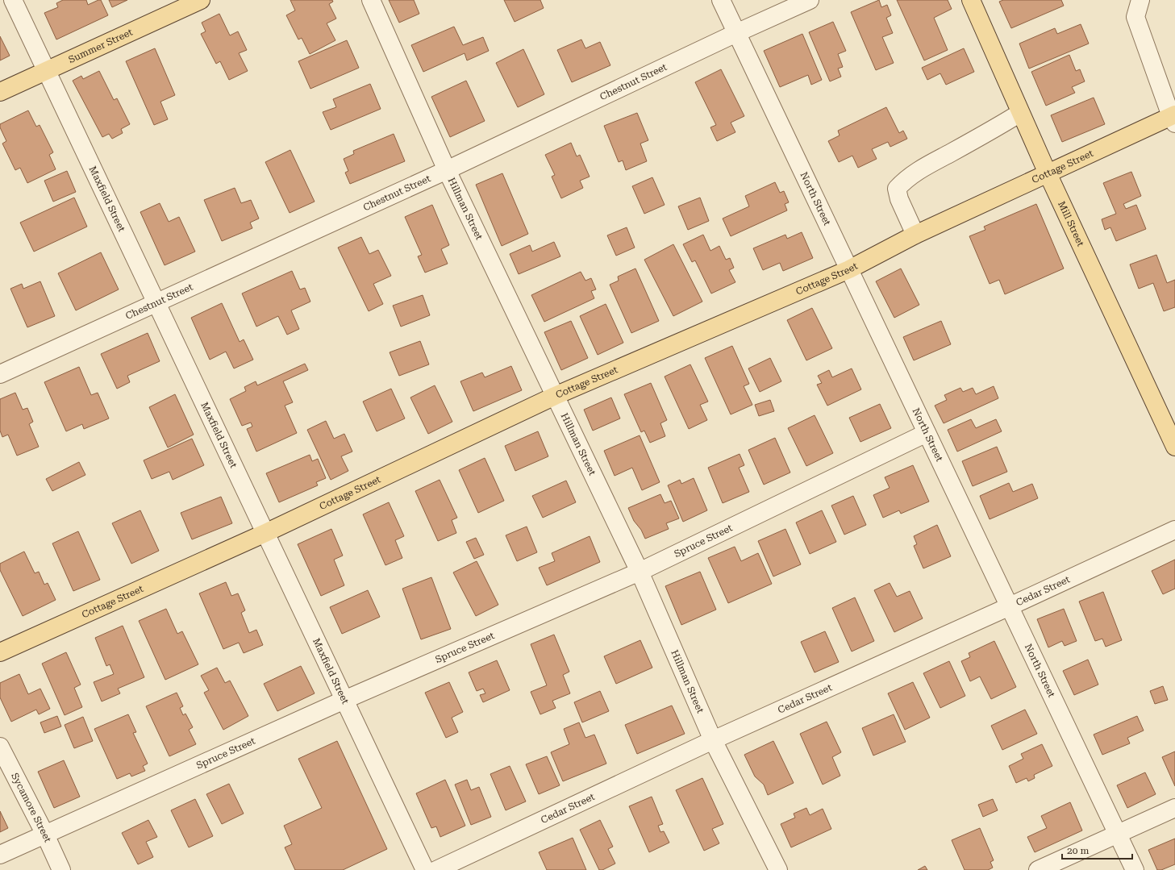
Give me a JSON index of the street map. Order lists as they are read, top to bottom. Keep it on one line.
{"streets":{"main road":["Summer Street","Cottage Street","Mill Street"],"street":["Chestnut Street","Maxfield Street","North Street","Hillman Street","Spruce Street","Cedar Street","Sycamore Street"]},"crossings":[["Summer Street","Maxfield Street"],["Chestnut Street","Maxfield Street"],["Chestnut Street","North Street"],["Chestnut Street","Hillman Street"],["Cottage Street","Maxfield Street"],["Cottage Street","North Street"],["Cottage Street","Hillman Street"],["Cottage Street","Mill Street"],["Maxfield Street","Spruce Street"],["North Street","Spruce Street"],["North Street","Cedar Street"],["Hillman Street","Spruce Street"],["Hillman Street","Cedar Street"],["Spruce Street","Sycamore Street"]],"scale_bar":"20 m"}
